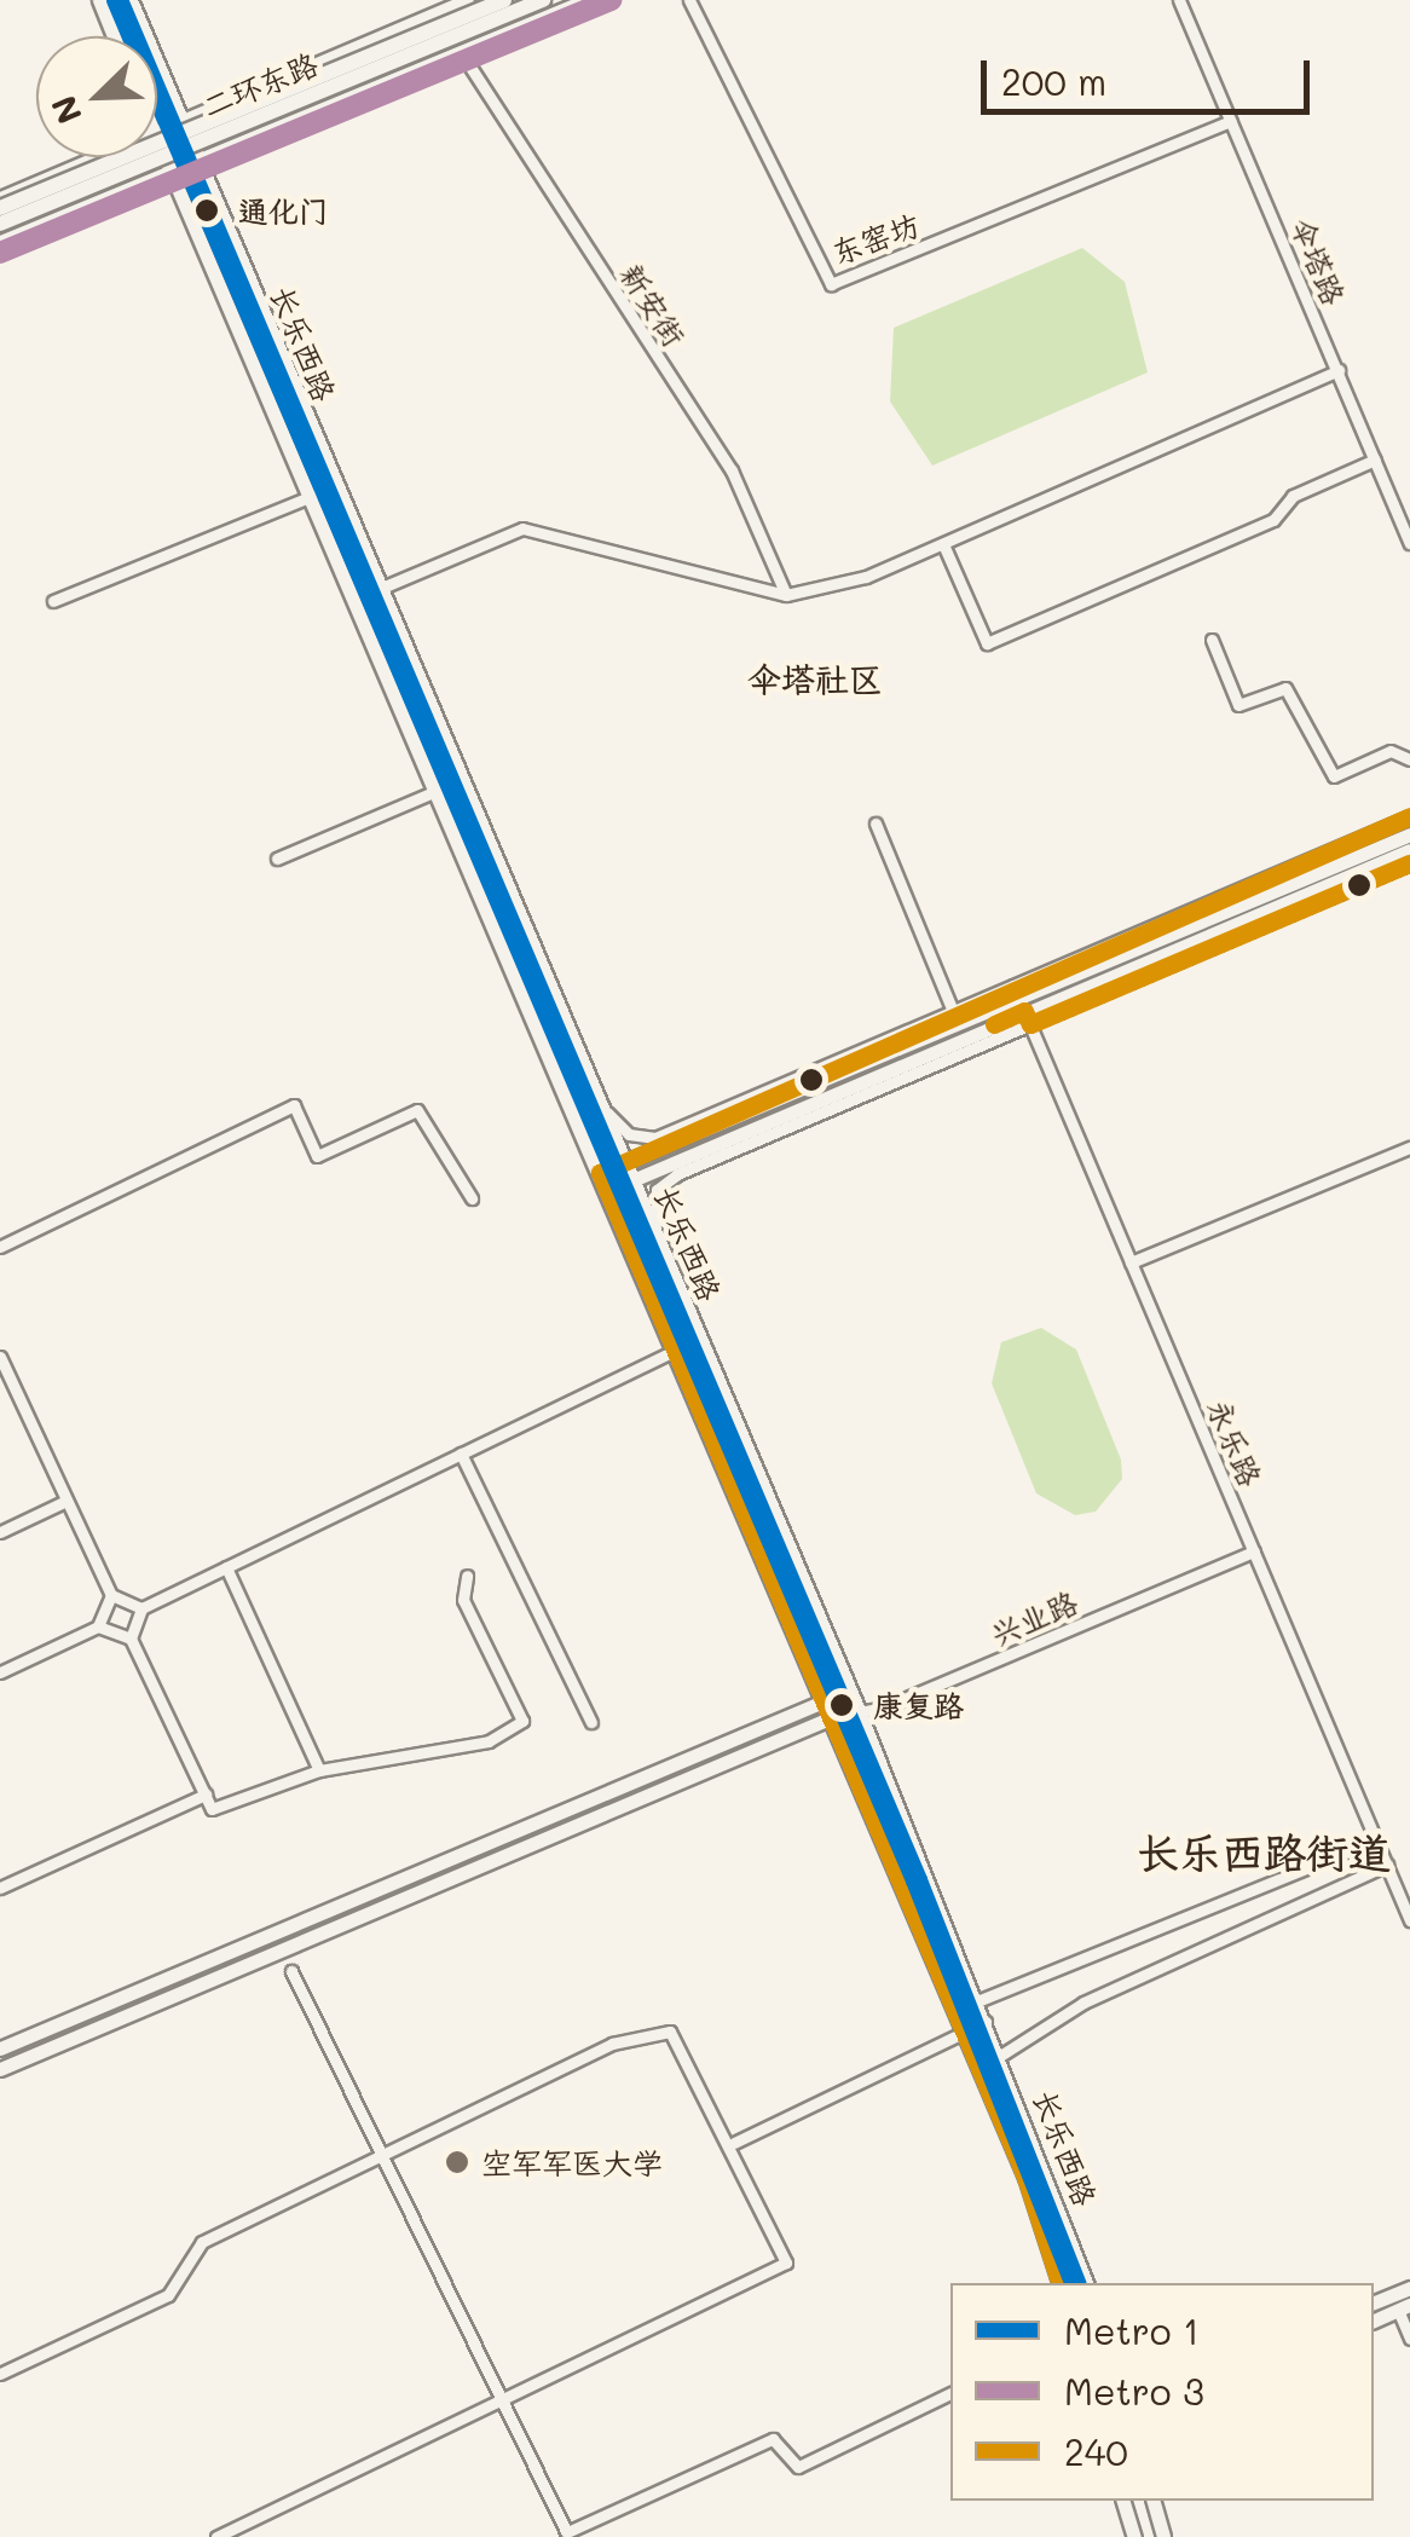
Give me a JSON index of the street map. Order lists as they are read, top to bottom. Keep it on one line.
{"streets":{"highway":["二环东路"],"main road":["长乐西路"],"street":["东窑坊","伞塔路","新安街","永乐路","兴业路"]},"crossings":[["东窑坊","伞塔路"],["长乐西路","兴业路"],["永乐路","兴业路"]],"districts":["伞塔社区","长乐西路街道"],"places":["通化门","康复路","空军军医大学"],"lines":["metro line 1","metro line 3","transit line 240"],"legend":["Metro 1","Metro 3","240"],"scale_bar":"200 m","north":"bottom left"}
